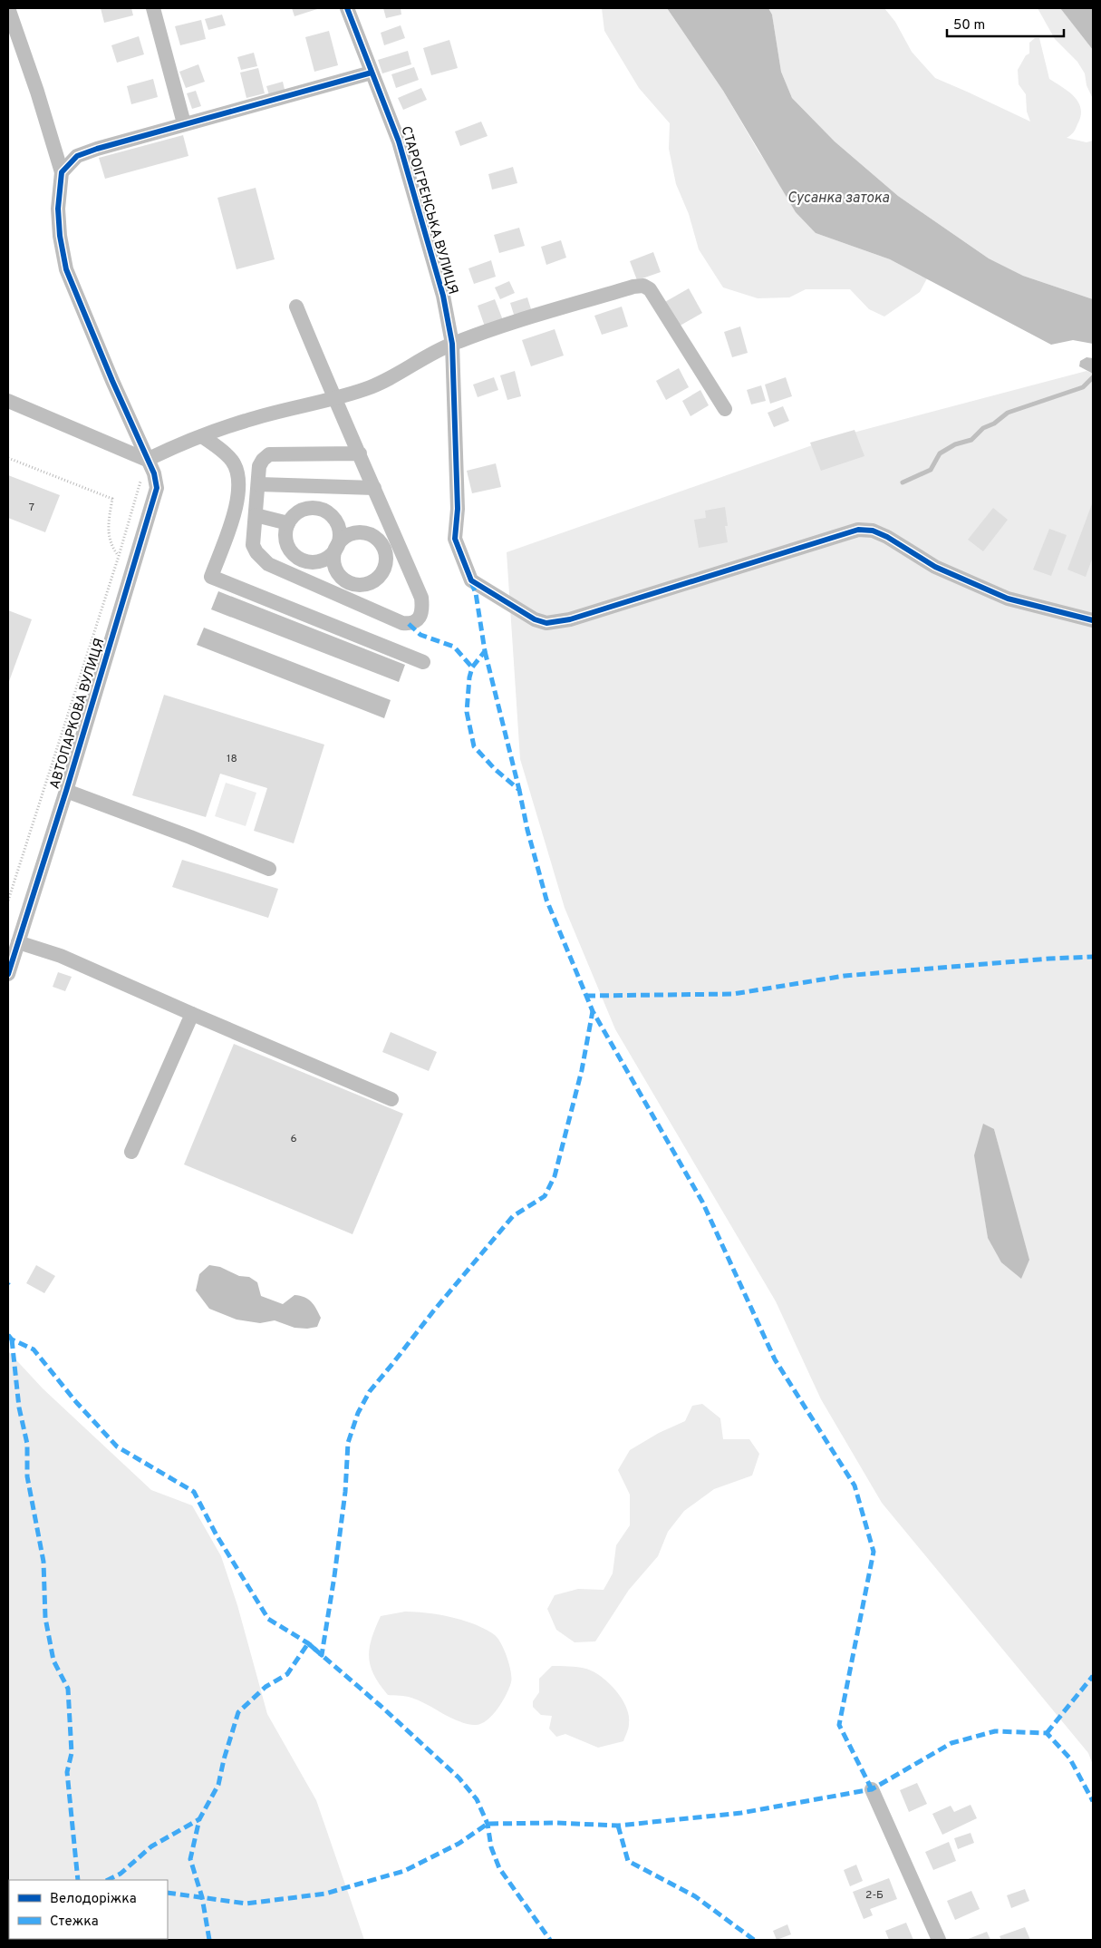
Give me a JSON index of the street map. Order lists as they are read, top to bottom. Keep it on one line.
{"streets":{"street":["СТАРОІГРЕНСЬКА ВУЛИЦЯ","АВТОПАРКОВА ВУЛИЦЯ"]},"water":["Сусанка затока"],"house_numbers":["7","18","6","2-Б"],"legend":["Велодоріжка","Стежка"],"scale_bar":"50 m"}
